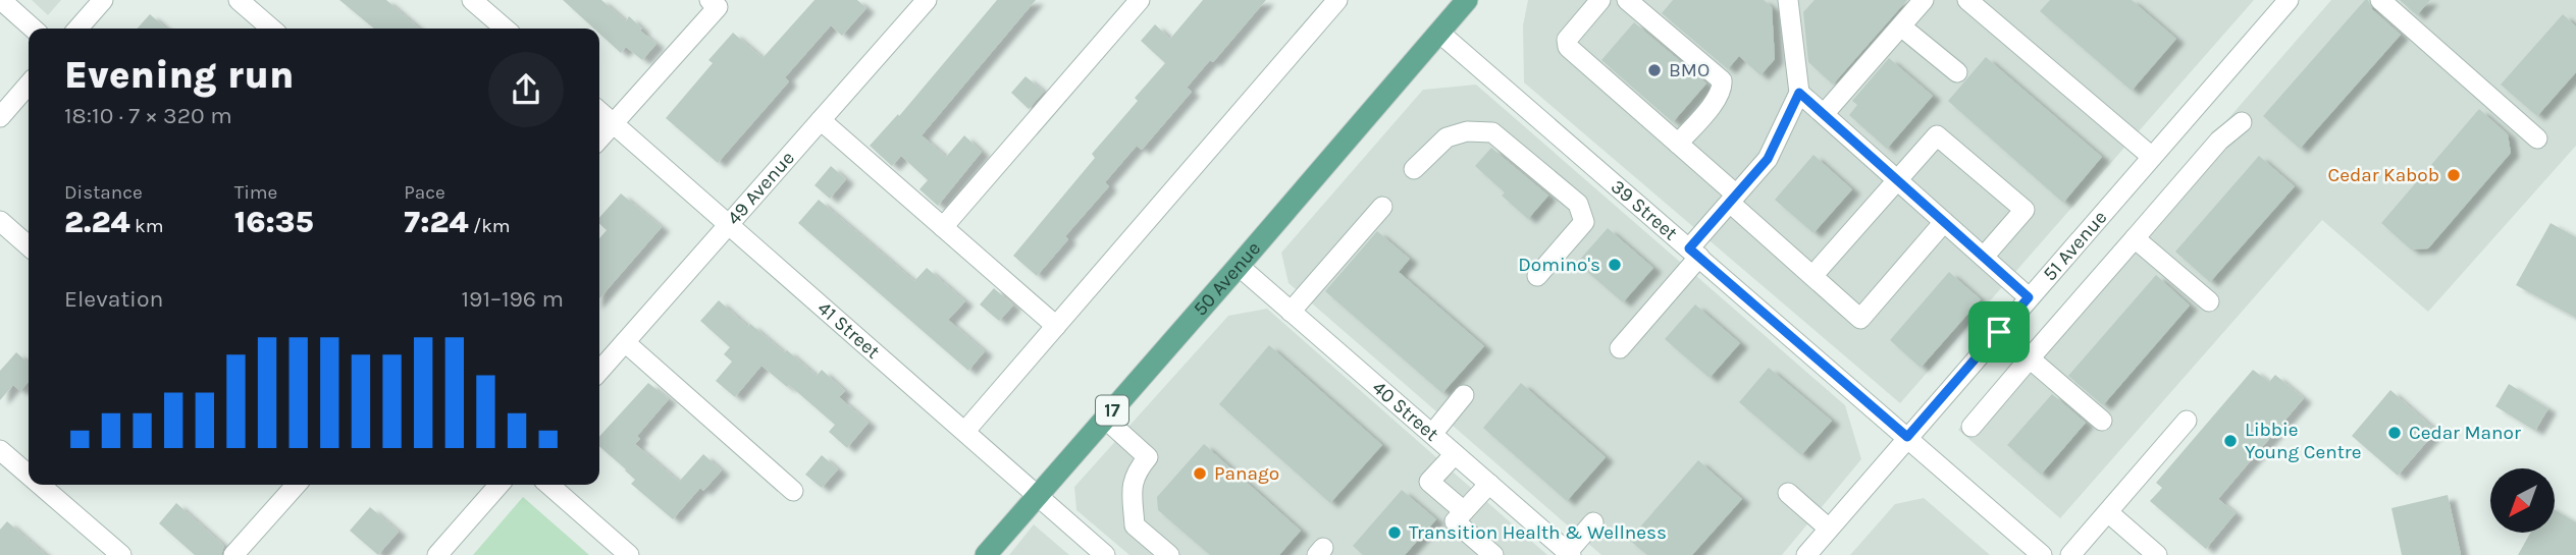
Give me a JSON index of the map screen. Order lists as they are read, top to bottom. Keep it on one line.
{"streets":{"main road":["50 Avenue","17"],"street":["49 Avenue","39 Street","51 Avenue","41 Street","40 Street"]},"crossings":[["49 Avenue","41 Street"],["39 Street","51 Avenue"],["39 Street","50 Avenue"],["50 Avenue","41 Street"],["50 Avenue","40 Street"]],"places":["BMO","Cedar Kabob","Domino's","Cedar Manor","Libbie Young Centre","Panago","Transition Health & Wellness"],"north":"bottom left","page":{"heading":["Evening run","18:10 · 7 × 320 m"],"stats":[["Distance","2.24 km"],["Time","16:35"],["Pace","7:24 /km"]],"chart":["Elevation","191–196 m"]}}
